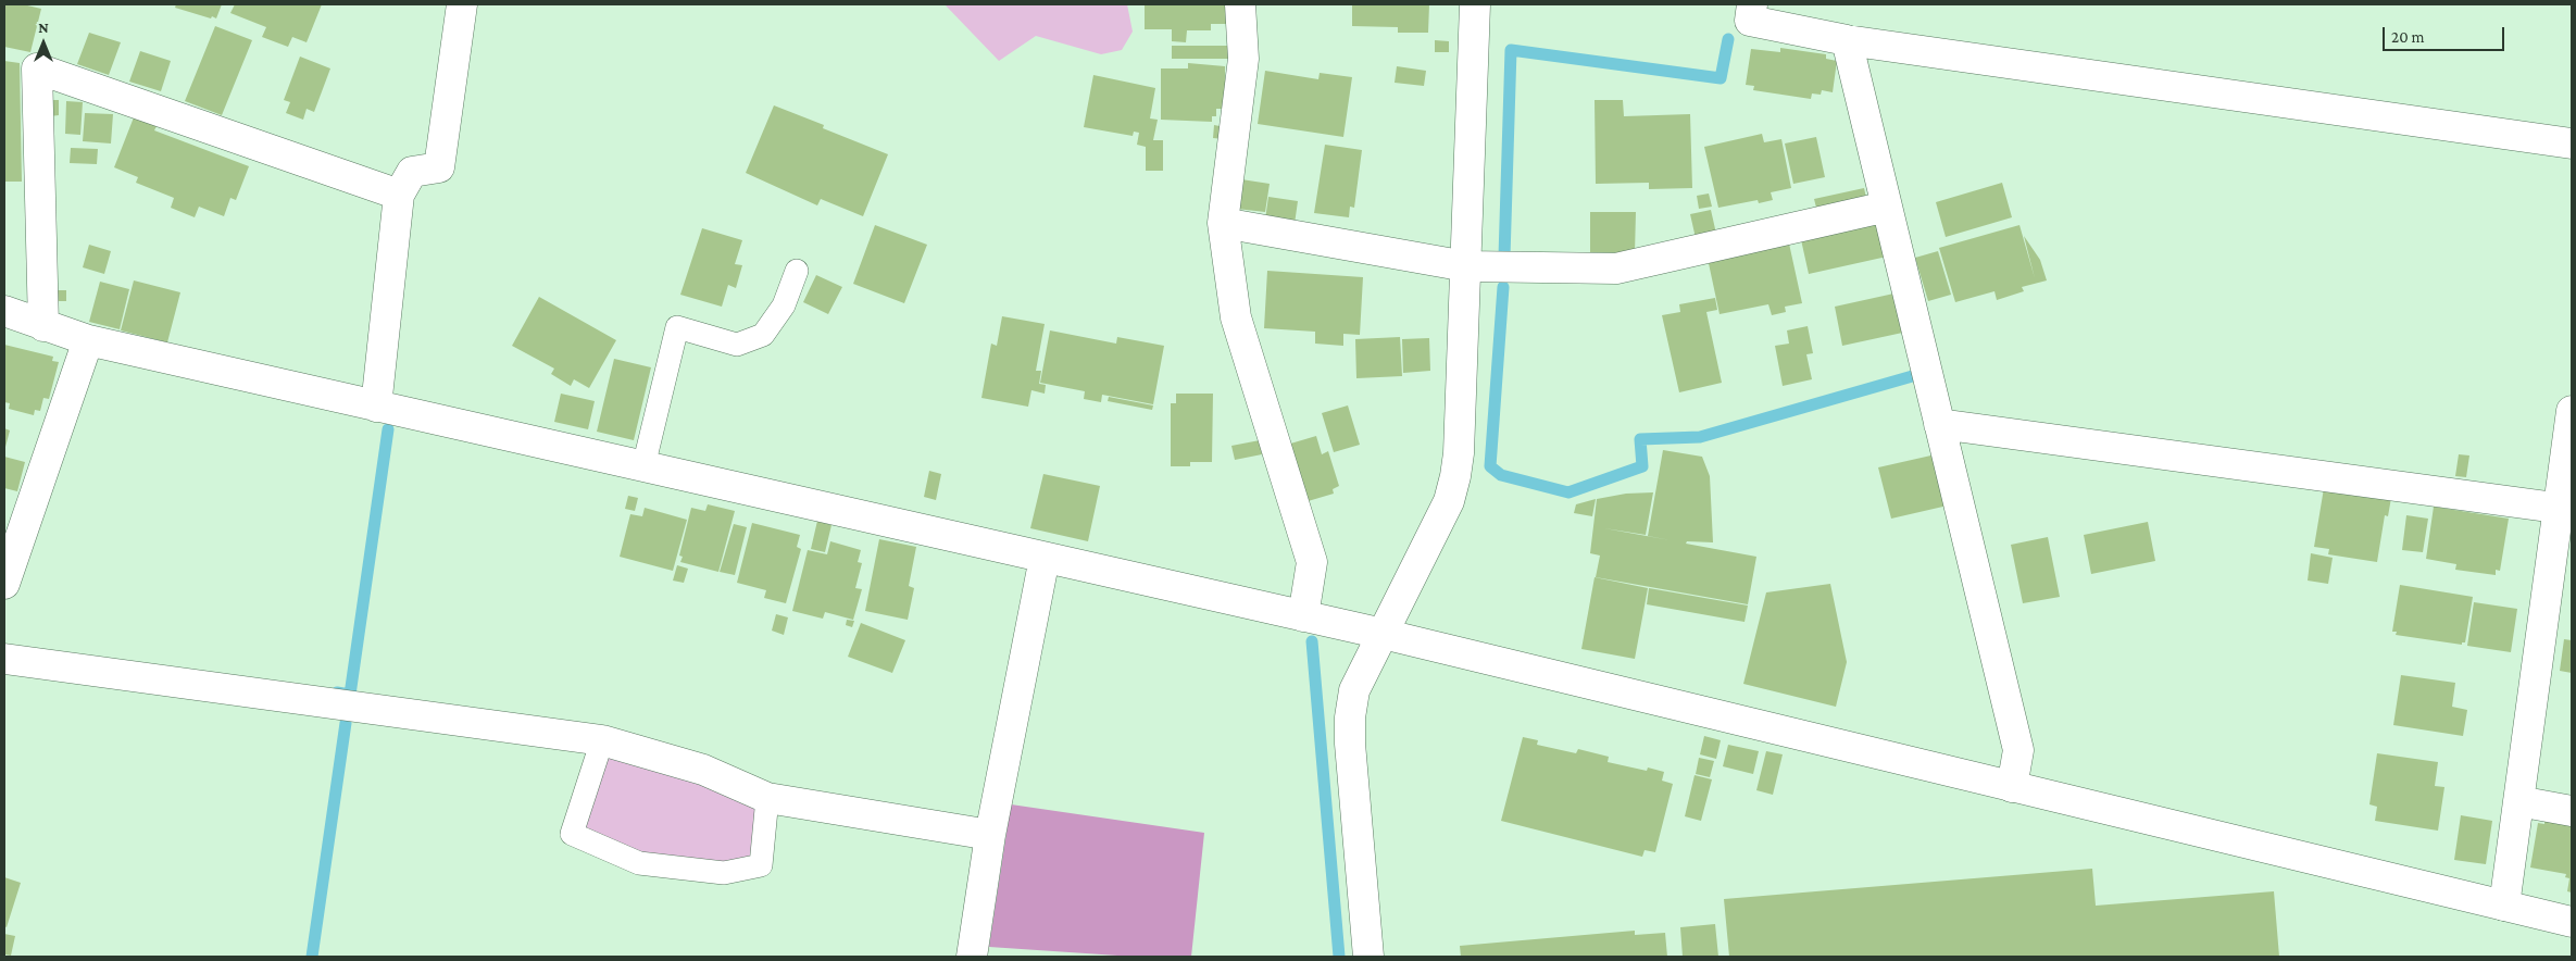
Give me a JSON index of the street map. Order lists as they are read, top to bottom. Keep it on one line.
{"scale_bar":"20 m","north":"top"}
